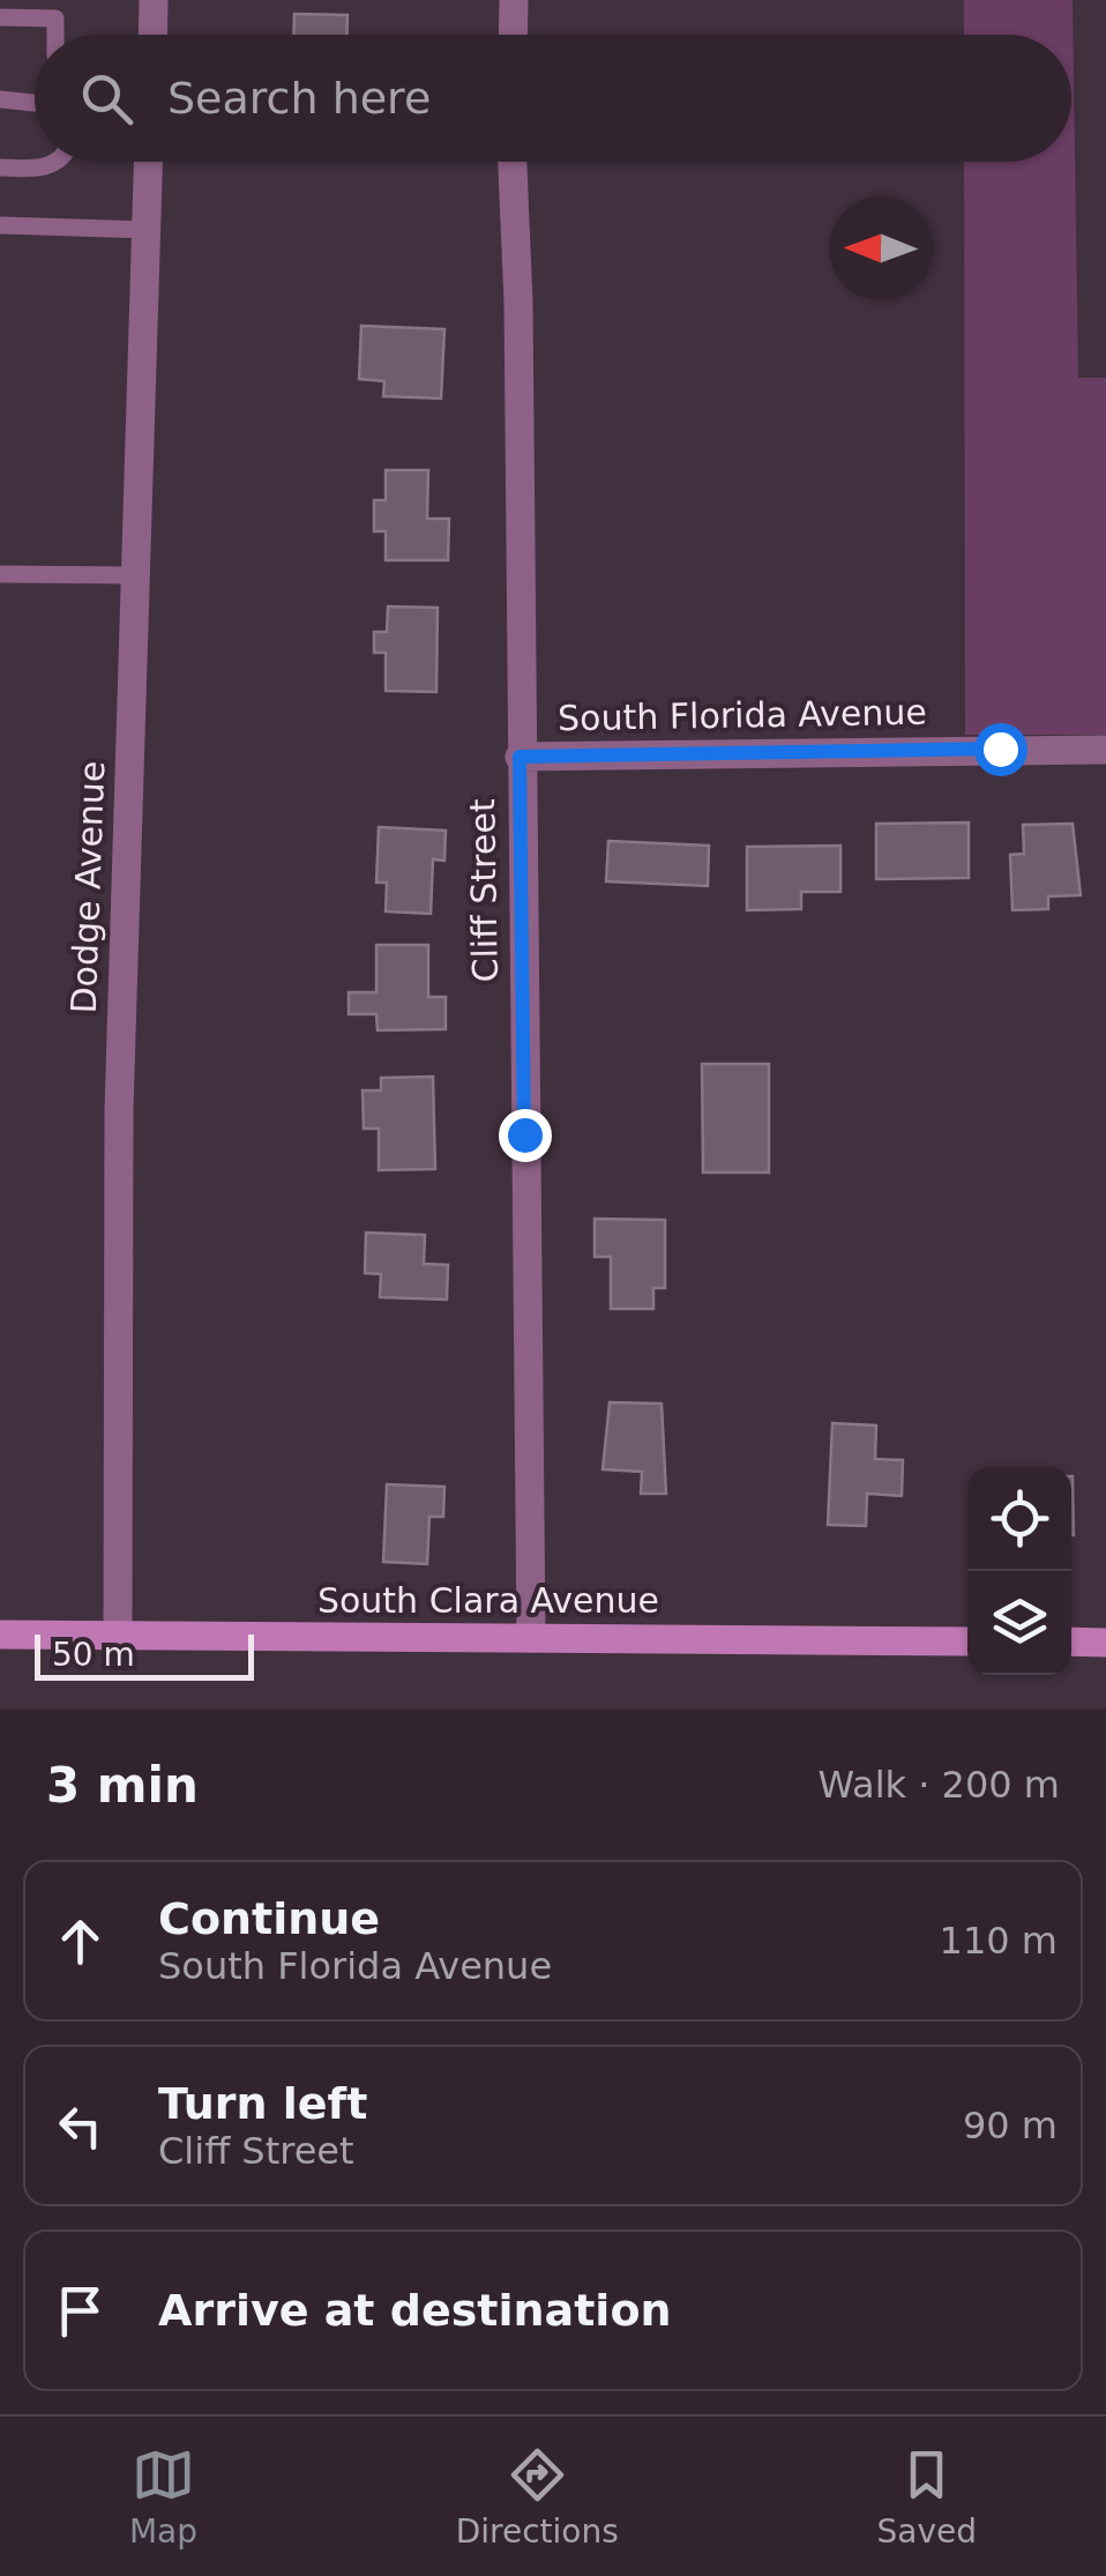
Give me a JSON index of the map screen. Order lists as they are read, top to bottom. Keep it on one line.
{"streets":{"street":["South Florida Avenue","Dodge Avenue","Cliff Street","South Clara Avenue"]},"crossings":[["South Florida Avenue","Cliff Street"],["Dodge Avenue","South Clara Avenue"],["Cliff Street","South Clara Avenue"]],"scale_bar":"50 m","north":"left","page":{"search":"Search here","scale":"50 m","heading":["3 min","Walk · 200 m"],"list":[["Continue","South Florida Avenue","110 m"],["Turn left","Cliff Street","90 m"],"Arrive at destination"],"nav":["Map","Directions","Saved"]}}
